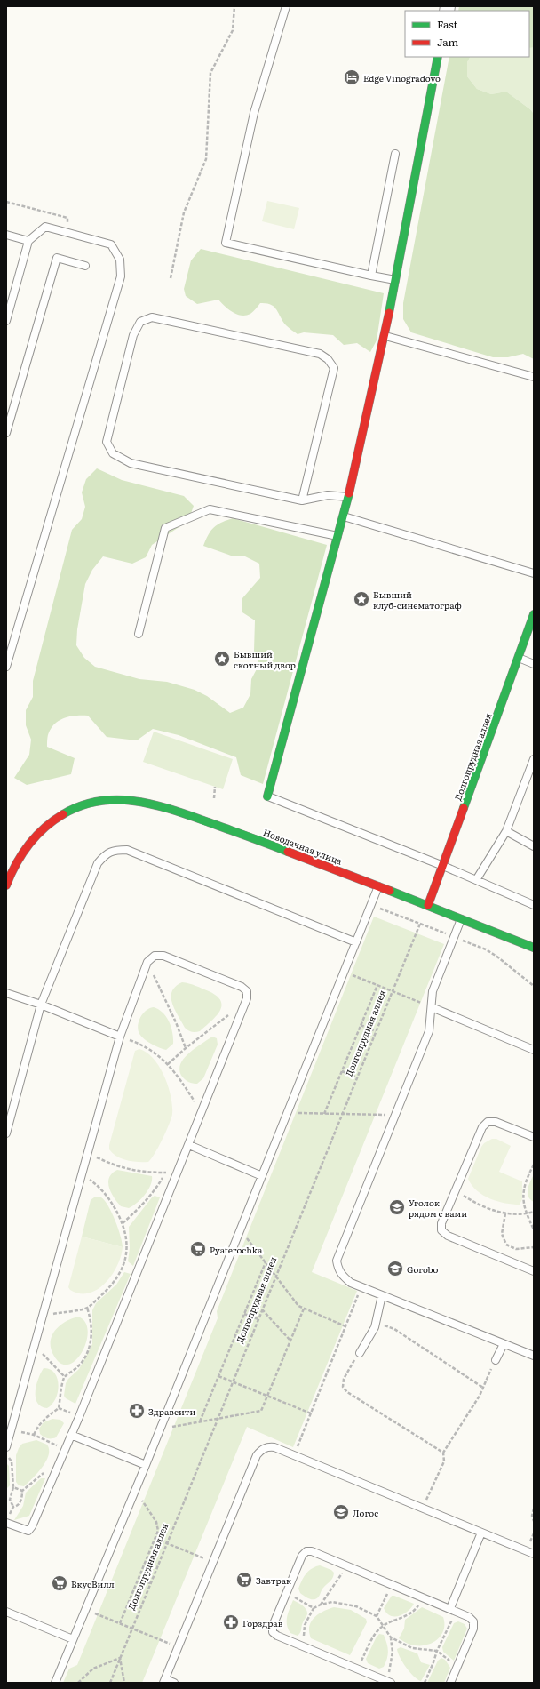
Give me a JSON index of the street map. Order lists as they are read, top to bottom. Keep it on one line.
{"streets":{"street":["Долгопрудная аллея","Новодачная улица"]},"crossings":[["Долгопрудная аллея","Новодачная улица"]],"places":{"hotel":["Edge Vinogradovo"],"place":["Бывший клуб-синематограф","Бывший скотный двор"],"school or university":["Уголок рядом с вами","Gorobo","Логос"],"supermarket":["Pyaterochka","Завтрак","ВкусВилл"],"pharmacy":["Здравсити","Горздрав"]},"legend":["Fast","Jam"]}
